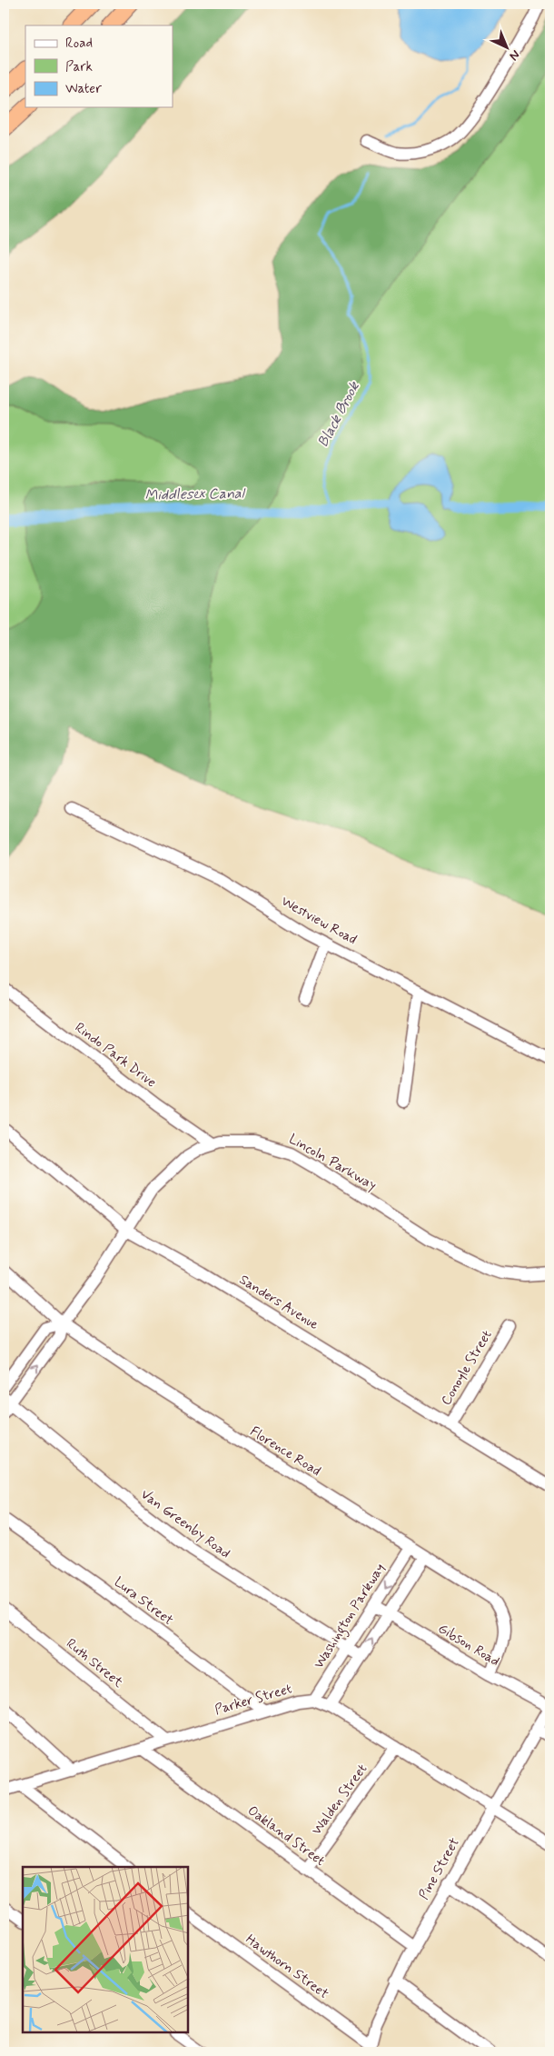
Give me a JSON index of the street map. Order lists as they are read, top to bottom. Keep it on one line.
{"streets":{"street":["Westview Road","Rindo Park Drive","Lincoln Parkway","Sanders Avenue","Conoyle Street","Florence Road","Van Greenby Road","Lura Street","Washington Parkway","Gibson Road","Ruth Street","Parker Street","Walden Street","Oakland Street","Pine Street","Hawthorn Street"]},"crossings":[["Rindo Park Drive","Lincoln Parkway"],["Lincoln Parkway","Sanders Avenue"],["Lincoln Parkway","Florence Road"],["Lincoln Parkway","Van Greenby Road"],["Sanders Avenue","Conoyle Street"],["Florence Road","Washington Parkway"],["Florence Road","Gibson Road"],["Van Greenby Road","Washington Parkway"],["Lura Street","Parker Street"],["Washington Parkway","Gibson Road"],["Washington Parkway","Parker Street"],["Gibson Road","Pine Street"],["Ruth Street","Parker Street"],["Parker Street","Walden Street"],["Parker Street","Oakland Street"],["Parker Street","Pine Street"],["Walden Street","Oakland Street"],["Oakland Street","Pine Street"],["Pine Street","Hawthorn Street"]],"water":["Black Brook","Middlesex Canal"],"legend":["Road","Park","Water"],"north":"bottom right"}
